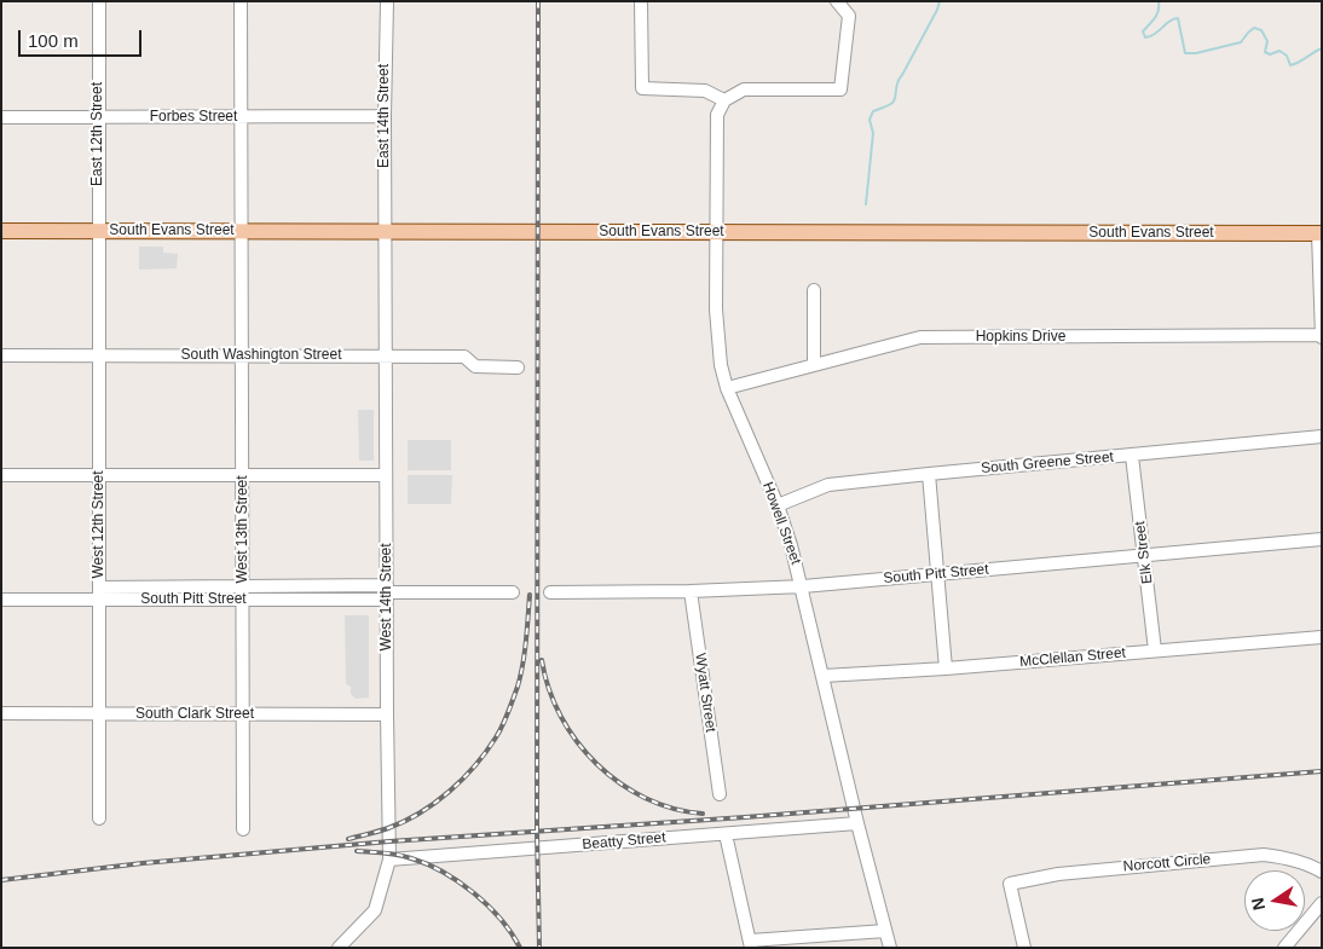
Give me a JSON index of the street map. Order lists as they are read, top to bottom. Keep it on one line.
{"streets":{"main road":["South Evans Street"],"street":["East 14th Street","Forbes Street","East 12th Street","Hopkins Drive","South Washington Street","South Greene Street","Howell Street","West 12th Street","West 13th Street","Elk Street","South Pitt Street","West 14th Street","McClellan Street","Wyatt Street","South Clark Street","Beatty Street","Norcott Circle"]},"crossings":[["East 14th Street","Forbes Street"],["East 14th Street","South Evans Street"],["East 14th Street","West 14th Street"],["Forbes Street","East 12th Street"],["Forbes Street","West 13th Street"],["East 12th Street","South Evans Street"],["East 12th Street","West 12th Street"],["South Evans Street","Howell Street"],["South Evans Street","West 12th Street"],["South Evans Street","West 13th Street"],["South Evans Street","West 14th Street"],["Hopkins Drive","Howell Street"],["South Washington Street","West 12th Street"],["South Washington Street","West 13th Street"],["South Washington Street","West 14th Street"],["South Greene Street","Howell Street"],["South Greene Street","Elk Street"],["Howell Street","South Pitt Street"],["Howell Street","McClellan Street"],["Howell Street","Beatty Street"],["West 12th Street","South Pitt Street"],["West 12th Street","South Clark Street"],["West 13th Street","South Pitt Street"],["West 13th Street","South Clark Street"],["Elk Street","South Pitt Street"],["Elk Street","McClellan Street"],["South Pitt Street","West 14th Street"],["South Pitt Street","Wyatt Street"],["West 14th Street","South Clark Street"],["West 14th Street","Beatty Street"]],"scale_bar":"100 m","north":"left"}
